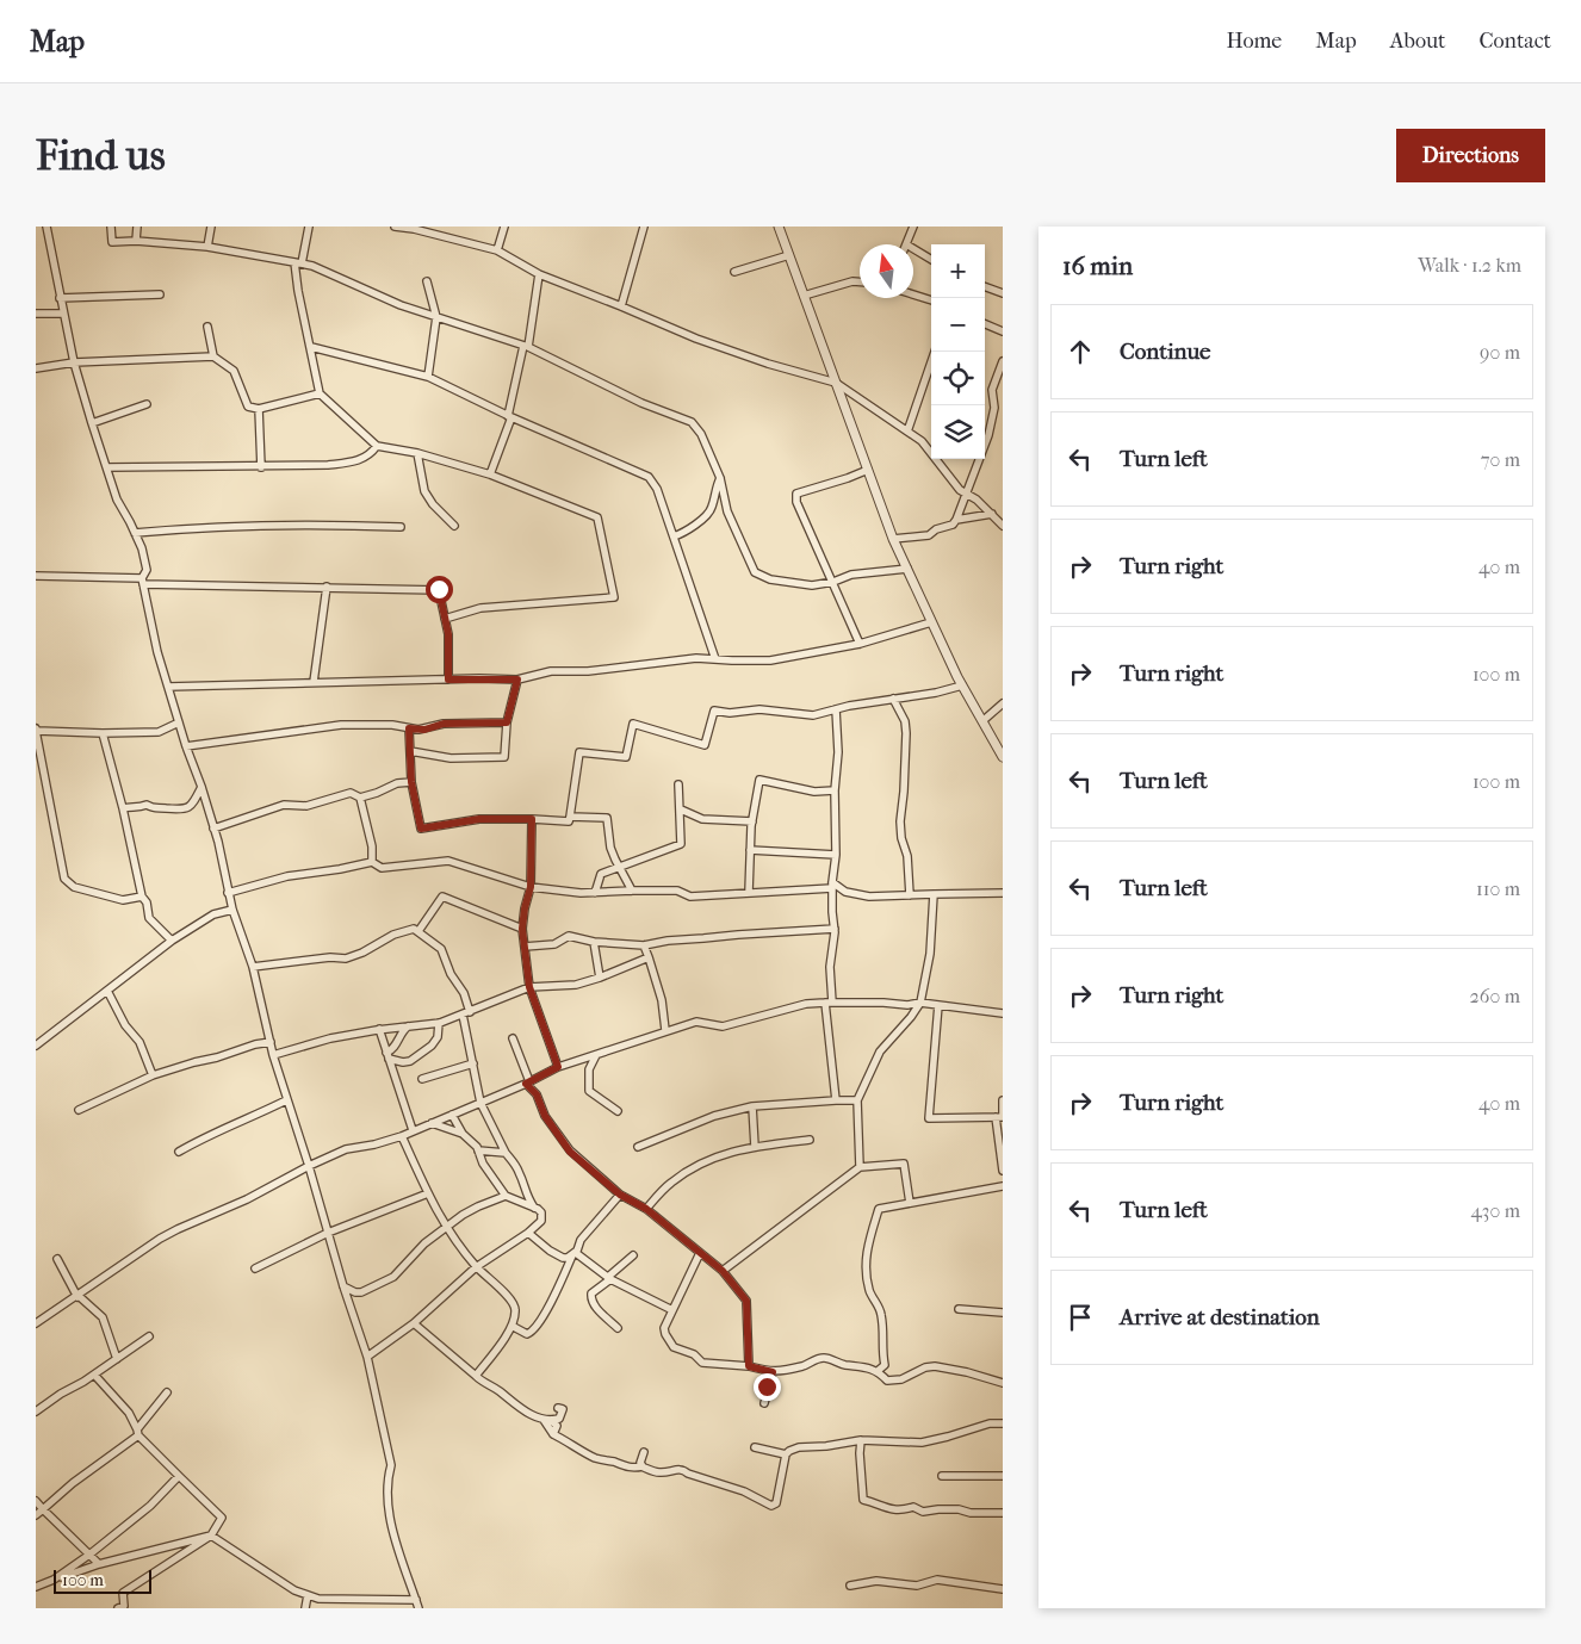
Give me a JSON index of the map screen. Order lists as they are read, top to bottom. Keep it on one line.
{"scale_bar":"100 m","north":"top","page":{"header":"Map","nav":["Home","Map","About","Contact"],"buttons":"Directions","title":"Find us","heading":["16 min","Walk · 1.2 km"],"map_buttons":["+","−"],"list":[["Continue","90 m"],["Turn left","70 m"],["Turn right","40 m"],["Turn right","100 m"],["Turn left","100 m"],["Turn left","110 m"],["Turn right","260 m"],["Turn right","40 m"],["Turn left","430 m"],"Arrive at destination"],"scale":"100 m"}}
